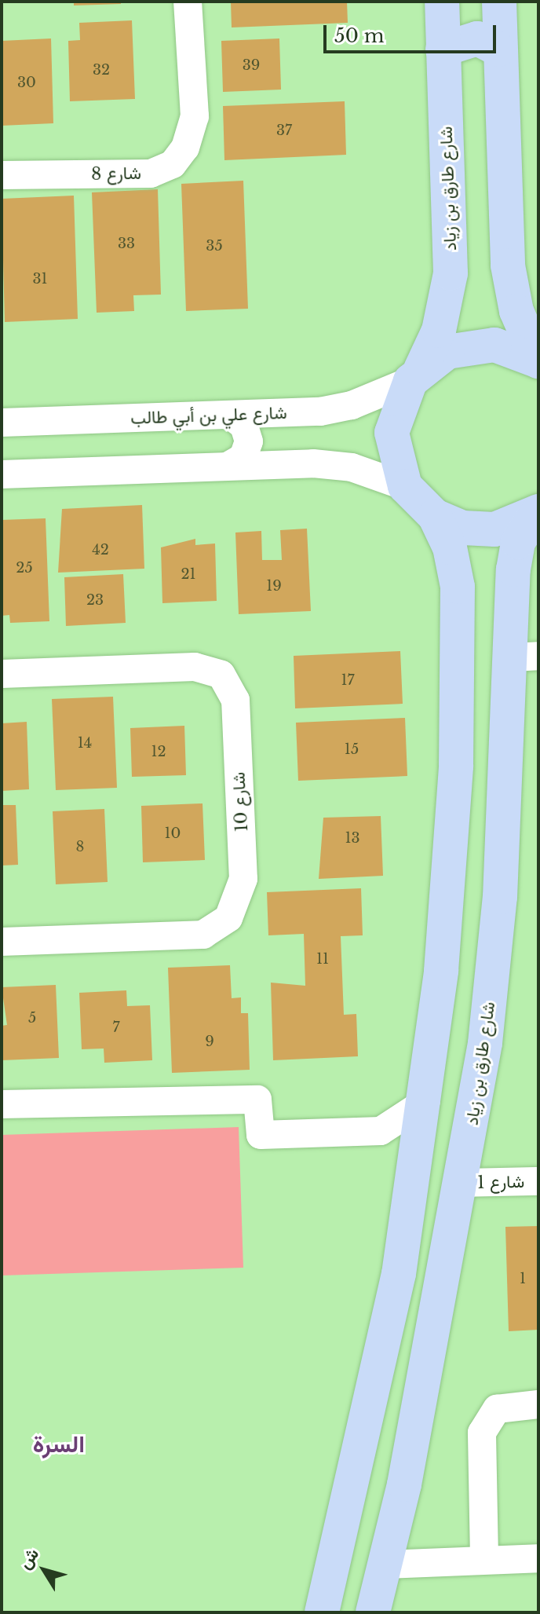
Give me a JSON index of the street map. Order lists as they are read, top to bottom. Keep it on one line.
{"streets":{"main road":["شارع طارق بن زياد"],"street":["شارع 8","شارع علي بن أبي طالب","شارع 10","شارع 1"]},"crossings":[["شارع طارق بن زياد","شارع علي بن أبي طالب"],["شارع طارق بن زياد","شارع 1"]],"districts":["السرة"],"house_numbers":["39","32","30","37","33","35","31","42","25","21","19","23","17","14","15","12","10","13","8","11","5","7","9","1"],"scale_bar":"50 m","north":"top left"}
